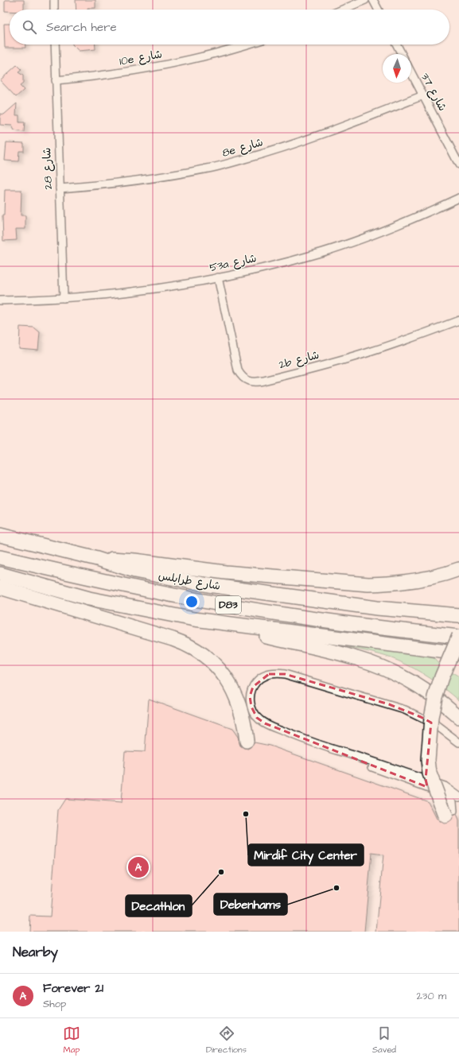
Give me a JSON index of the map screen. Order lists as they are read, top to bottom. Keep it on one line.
{"streets":{"highway":["شارع طرابلس","D83"],"street":["10e شارع","شارع 37","8e شارع","شارع 28","53a شارع","2b شارع"]},"crossings":[["10e شارع","شارع 28"],["شارع 37","8e شارع"],["8e شارع","شارع 28"],["شارع 28","53a شارع"],["53a شارع","2b شارع"]],"places":["Mirdif City Center","Decathlon","Debenhams"],"north":"bottom","page":{"search":"Search here","pins":"A","heading":"Nearby","list":[{"mark":"A","name":"Forever 21","note":"Shop","value":"230 m"}],"nav":["Map","Directions","Saved"]}}
